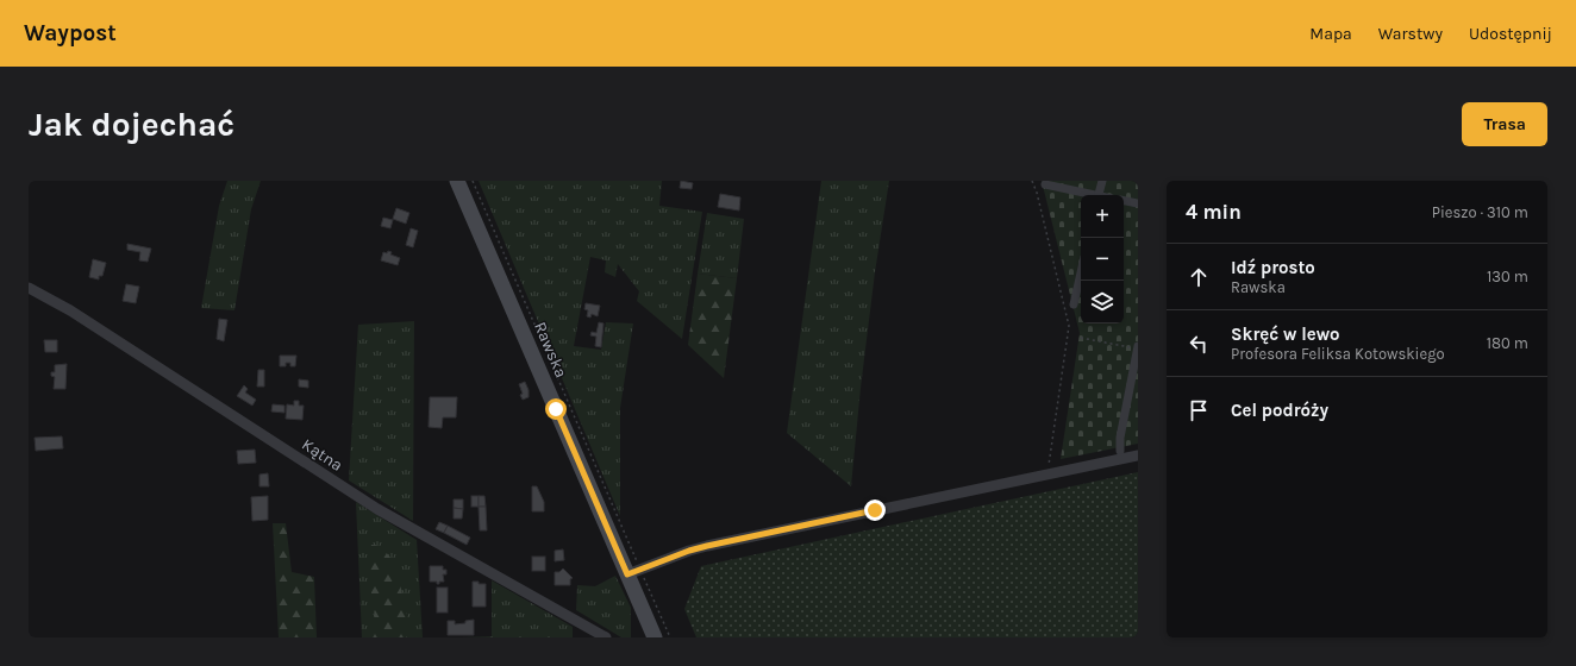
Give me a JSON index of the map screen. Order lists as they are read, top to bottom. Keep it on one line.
{"streets":{"main road":["Rawska"],"street":["Kątna"]},"page":{"header":"Waypost","nav":["Mapa","Warstwy","Udostępnij"],"buttons":"Trasa","title":"Jak dojechać","heading":["4 min","Pieszo · 310 m"],"map_buttons":["+","−"],"list":[["Idź prosto","Rawska","130 m"],["Skręć w lewo","Profesora Feliksa Kotowskiego","180 m"],"Cel podróży"]}}
